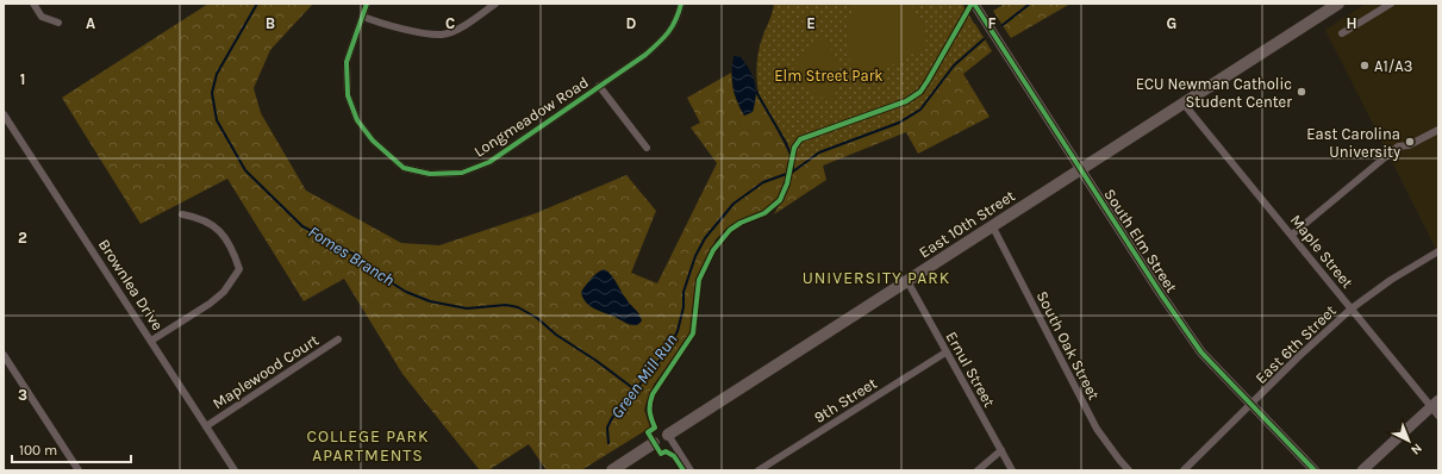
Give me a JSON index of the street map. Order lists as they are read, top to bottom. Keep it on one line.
{"streets":{"main road":["East 10th Street"],"street":["Longmeadow Road","South Elm Street","Maple Street","Brownlea Drive","East 6th Street","South Oak Street","Ernul Street","Maplewood Court","9th Street"]},"crossings":[["East 10th Street","South Elm Street"],["East 10th Street","Maple Street"],["East 10th Street","South Oak Street"],["East 10th Street","Ernul Street"],["South Elm Street","East 6th Street"],["Maple Street","East 6th Street"],["Brownlea Drive","Maplewood Court"],["Ernul Street","9th Street"]],"districts":["UNIVERSITY PARK","COLLEGE PARK APARTMENTS"],"water":["Fomes Branch","Green Mill Run"],"parks":["Elm Street Park"],"places":["A1/A3","ECU Newman Catholic Student Center","East Carolina University"],"scale_bar":"100 m","north":"bottom right","grid":{"columns":["A","B","C","D","E","F","G","H"],"rows":["1","2","3"]}}
